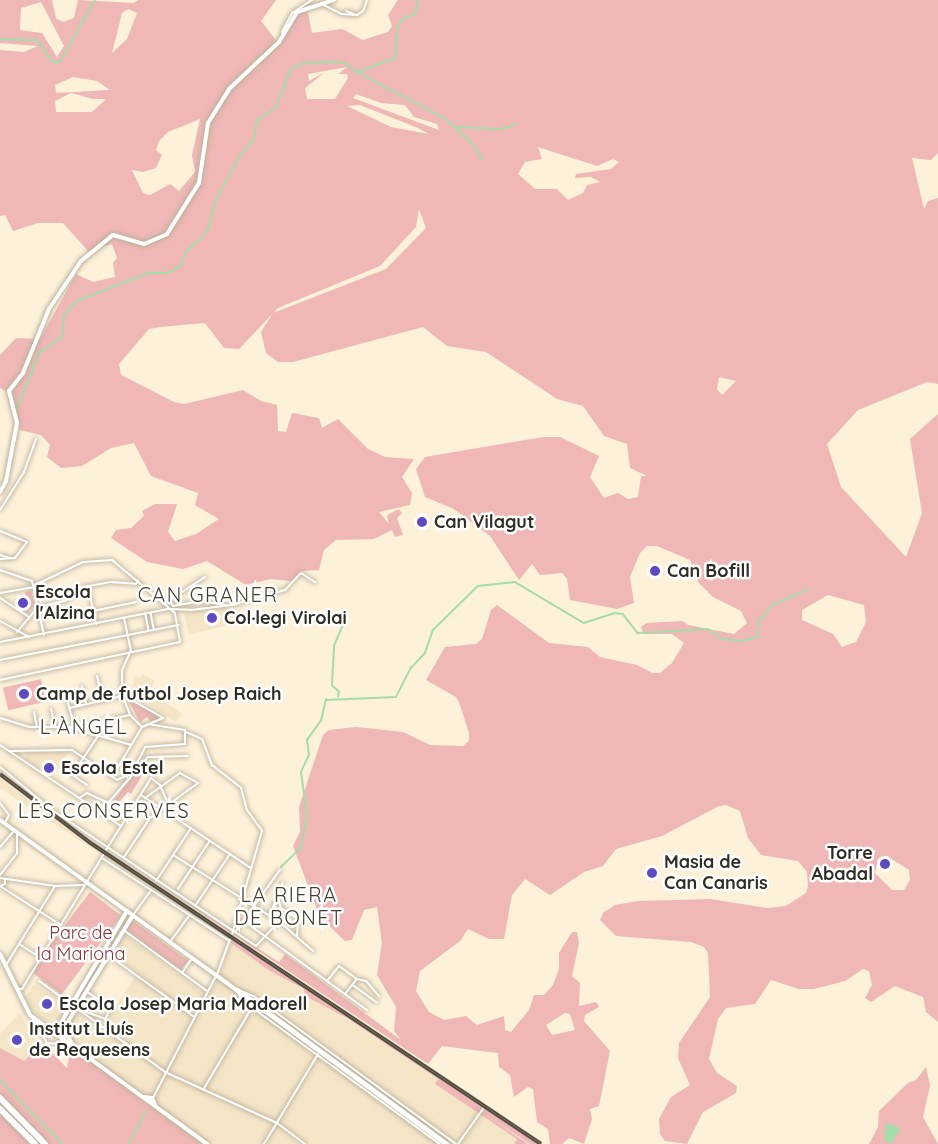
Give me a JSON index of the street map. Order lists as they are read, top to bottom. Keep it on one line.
{"districts":["CAN GRANER","L'ÀNGEL","LES CONSERVES","LA RIERA DE BONET"],"parks":["Parc de la Mariona"],"places":["Can Vilagut","Can Bofill","Escola l'Alzina","Col·legi Virolai","Camp de futbol Josep Raich","Escola Estel","Torre Abadal","Masia de Can Canaris","Escola Josep Maria Madorell","Institut Lluís de Requesens"]}
